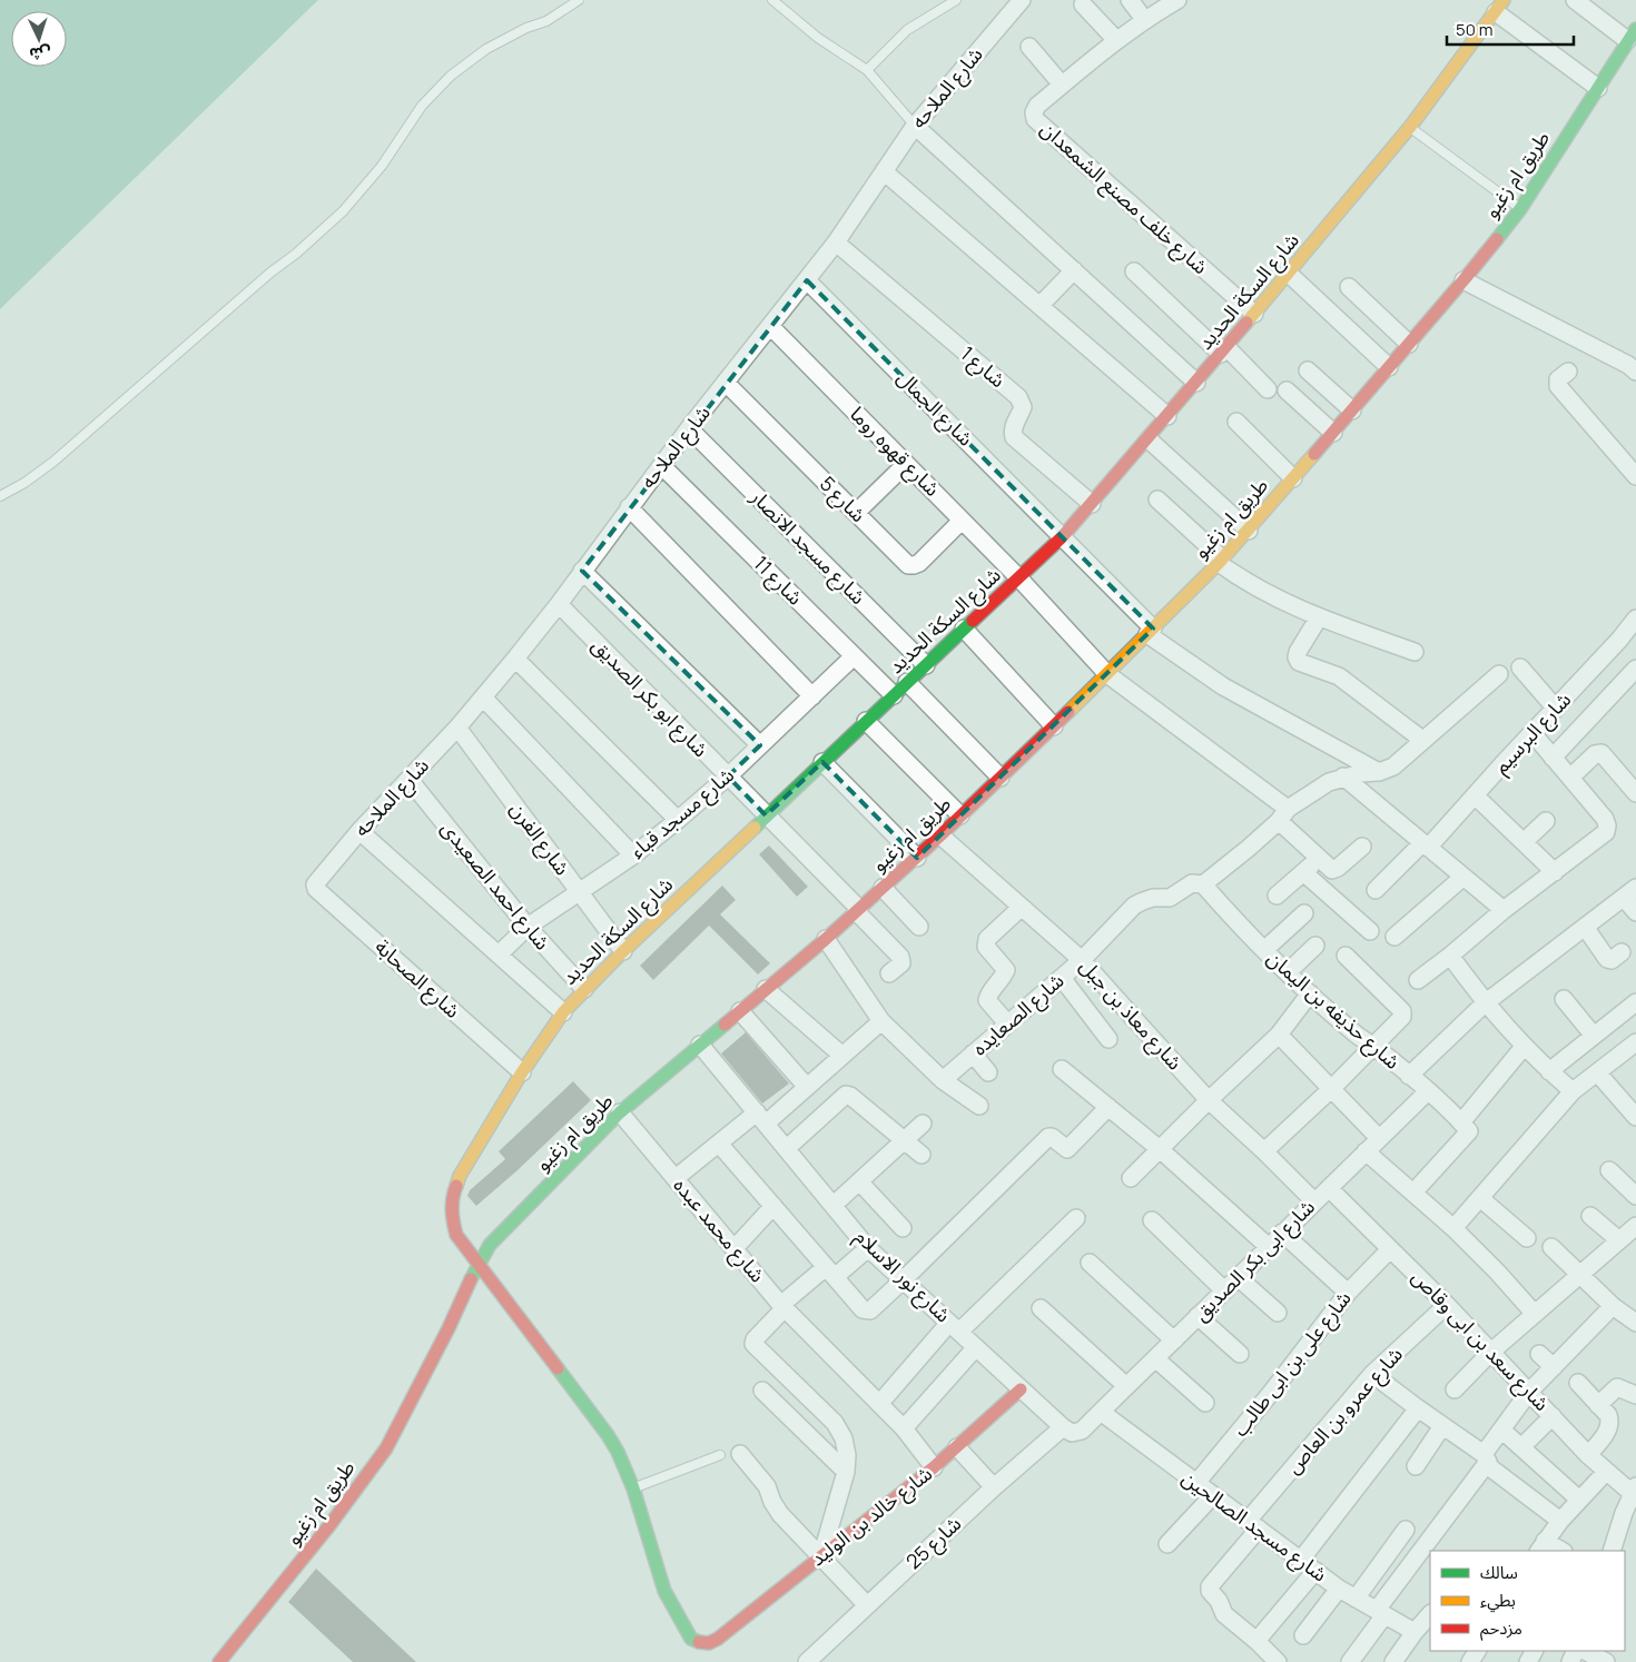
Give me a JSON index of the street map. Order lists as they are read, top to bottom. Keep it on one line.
{"streets":{"street":["شارع الملاحه","طريق ام زغيو","شارع خلف مصنع الشمعدان","شارع السكة الحديد","شارع 1","شارع الجمال","شارع قهوه روما","شارع 5","شارع مسجد الانصار","شارع 11","شارع ابو بكر الصديق","شارع البرسيم","شارع مسجد قباء","شارع الفرن","شارع احمد الصعيدى","شارع الصحابة","شارع حذيفه بن اليمان","شارع الصعايده","شارع معاذ بن جبل","شارع محمد عبده","شارع ابى بكر الصديق","شارع نور الاسلام","شارع سعد بن ابى وقاص","شارع على بن ابى طالب","شارع عمرو بن العاص","شارع خالد بن الوليد","شارع مسجد الصالحين","شارع 25"]},"crossings":[["شارع الملاحه","شارع 1"],["شارع الملاحه","شارع الجمال"],["شارع الملاحه","شارع قهوه روما"],["شارع الملاحه","شارع 5"],["شارع الملاحه","شارع مسجد الانصار"],["شارع الملاحه","شارع 11"],["شارع الملاحه","شارع ابو بكر الصديق"],["شارع الملاحه","شارع الفرن"],["شارع الملاحه","شارع احمد الصعيدى"],["شارع الملاحه","شارع الصحابة"],["طريق ام زغيو","شارع السكة الحديد"],["طريق ام زغيو","شارع الجمال"],["طريق ام زغيو","شارع قهوه روما"],["طريق ام زغيو","شارع ابو بكر الصديق"],["طريق ام زغيو","شارع معاذ بن جبل"],["طريق ام زغيو","شارع محمد عبده"],["طريق ام زغيو","شارع نور الاسلام"],["شارع خلف مصنع الشمعدان","شارع السكة الحديد"],["شارع السكة الحديد","شارع 1"],["شارع السكة الحديد","شارع الجمال"],["شارع السكة الحديد","شارع قهوه روما"],["شارع السكة الحديد","شارع مسجد الانصار"],["شارع السكة الحديد","شارع 11"],["شارع السكة الحديد","شارع ابو بكر الصديق"],["شارع السكة الحديد","شارع الفرن"],["شارع السكة الحديد","شارع احمد الصعيدى"],["شارع السكة الحديد","شارع الصحابة"],["شارع السكة الحديد","شارع خالد بن الوليد"],["شارع قهوه روما","شارع 5"],["شارع 11","شارع مسجد قباء"],["شارع ابو بكر الصديق","شارع مسجد قباء"],["شارع مسجد قباء","شارع الفرن"],["شارع مسجد قباء","شارع احمد الصعيدى"],["شارع حذيفه بن اليمان","شارع الصعايده"],["شارع حذيفه بن اليمان","شارع ابى بكر الصديق"],["شارع الصعايده","شارع معاذ بن جبل"],["شارع معاذ بن جبل","شارع ابى بكر الصديق"],["شارع محمد عبده","شارع خالد بن الوليد"],["شارع ابى بكر الصديق","شارع نور الاسلام"],["شارع ابى بكر الصديق","شارع سعد بن ابى وقاص"],["شارع ابى بكر الصديق","شارع مسجد الصالحين"],["شارع ابى بكر الصديق","شارع 25"],["شارع نور الاسلام","شارع خالد بن الوليد"],["شارع نور الاسلام","شارع 25"],["شارع سعد بن ابى وقاص","شارع على بن ابى طالب"],["شارع سعد بن ابى وقاص","شارع عمرو بن العاص"],["شارع على بن ابى طالب","شارع مسجد الصالحين"],["شارع عمرو بن العاص","شارع مسجد الصالحين"]],"legend":["سالك","بطيء","مزدحم"],"scale_bar":"50 m","north":"bottom"}
